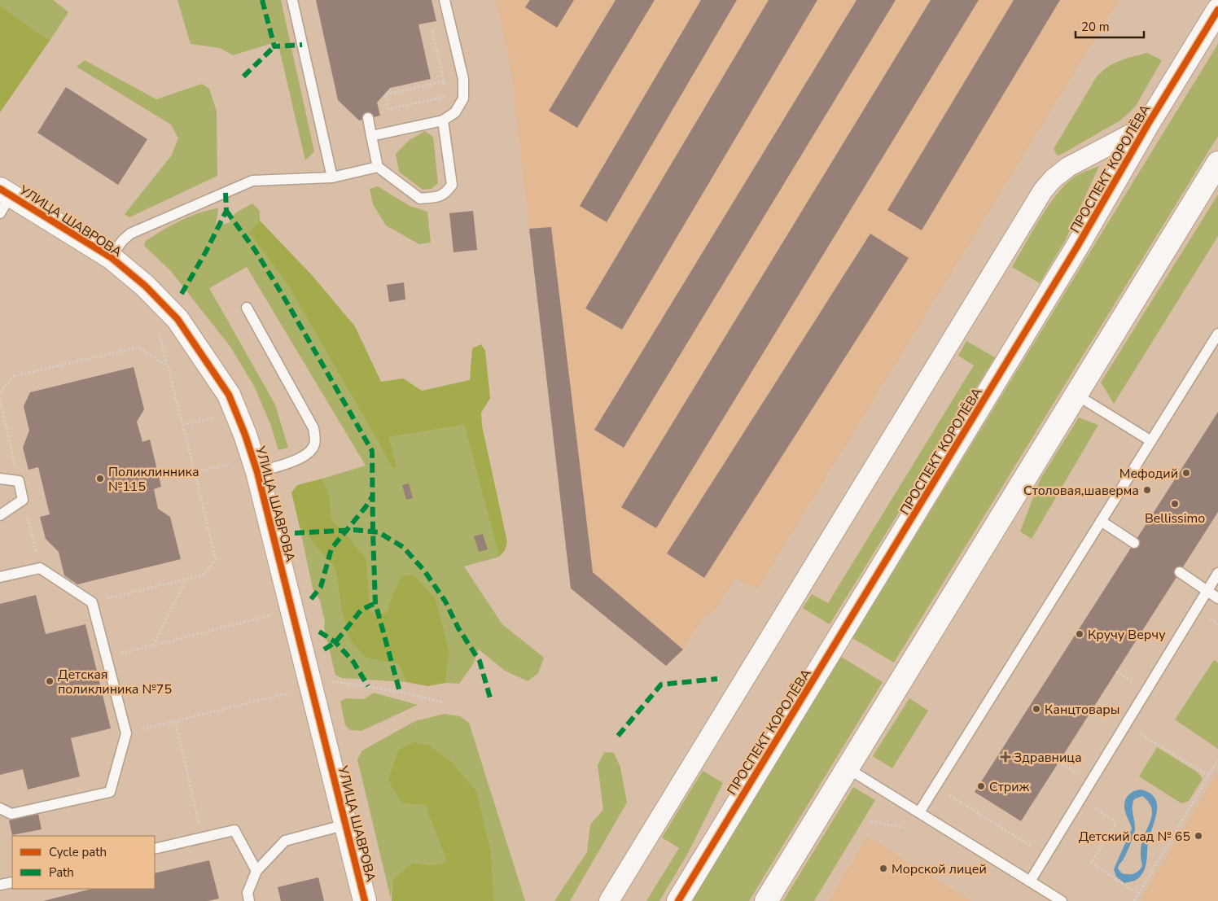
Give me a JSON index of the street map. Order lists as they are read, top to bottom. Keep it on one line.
{"streets":{"street":["ПРОСПЕКТ КОРОЛЁВА","УЛИЦА ШАВРОВА"]},"places":{"other":["Мефодий","Поликлинника №115","Столовая,шаверма","Bellissimo","Кручу Верчу","Детская поликлиника №75","Канцтовары","Стриж","Детский сад № 65","Морской лицей"],"health":["Здравница"]},"legend":["Cycle path","Path"],"scale_bar":"20 m"}
